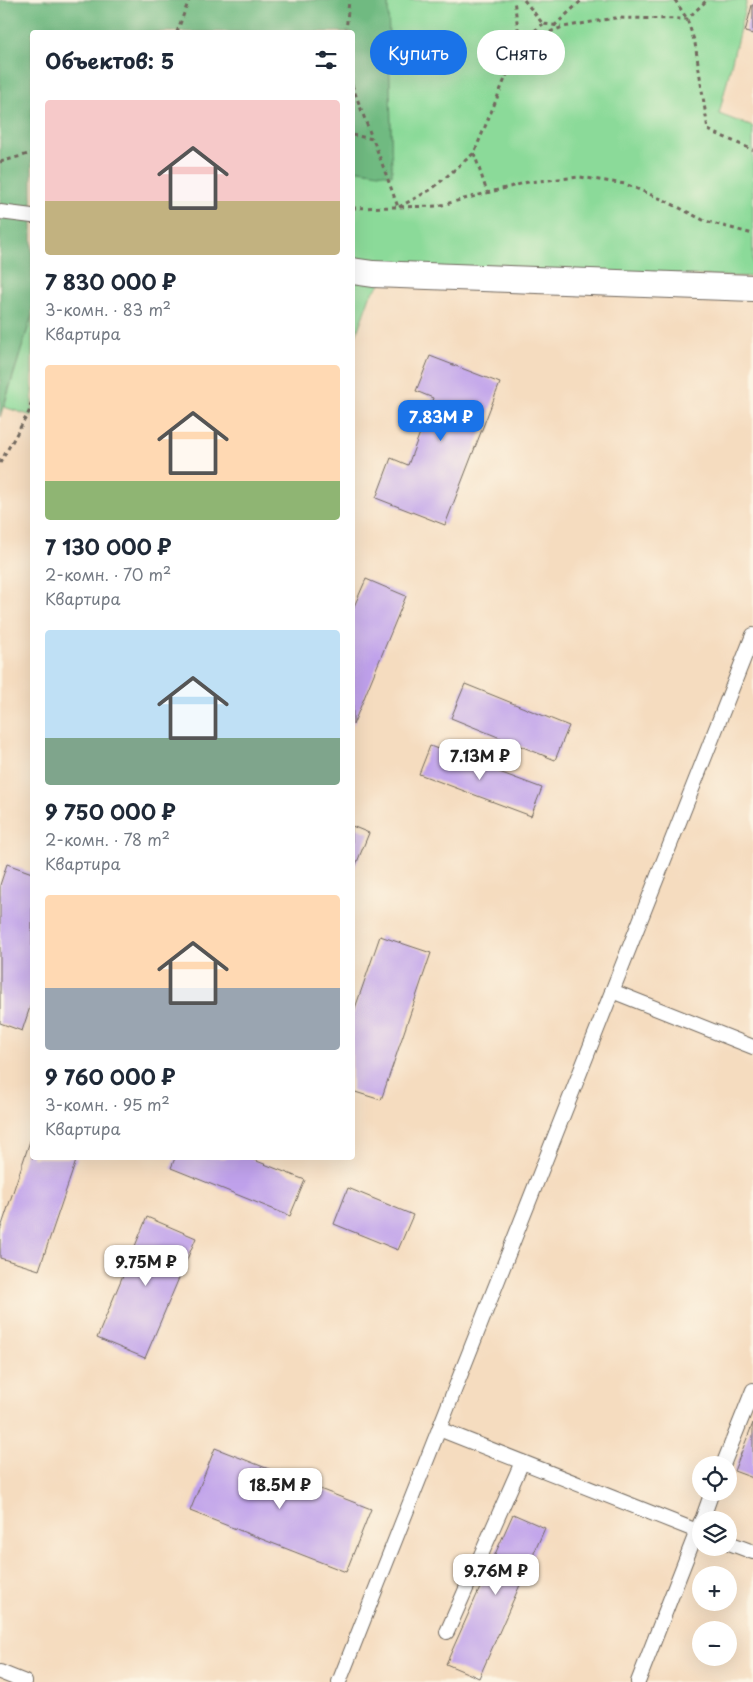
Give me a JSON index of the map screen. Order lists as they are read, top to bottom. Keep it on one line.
{"page":{"chip":["Купить","Снять"],"heading":"Объектов: 5","list":[{"name":"7 830 000 ₽","note":"3-комн. · 83 m² · Квартира"},{"name":"7 130 000 ₽","note":"2-комн. · 70 m² · Квартира"},{"name":"9 750 000 ₽","note":"2-комн. · 78 m² · Квартира"},{"name":"9 760 000 ₽","note":"3-комн. · 95 m² · Квартира"}],"price":["7.83M ₽","7.13M ₽","9.75M ₽","18.5M ₽","9.76M ₽"],"map_buttons":["+","−"]}}
